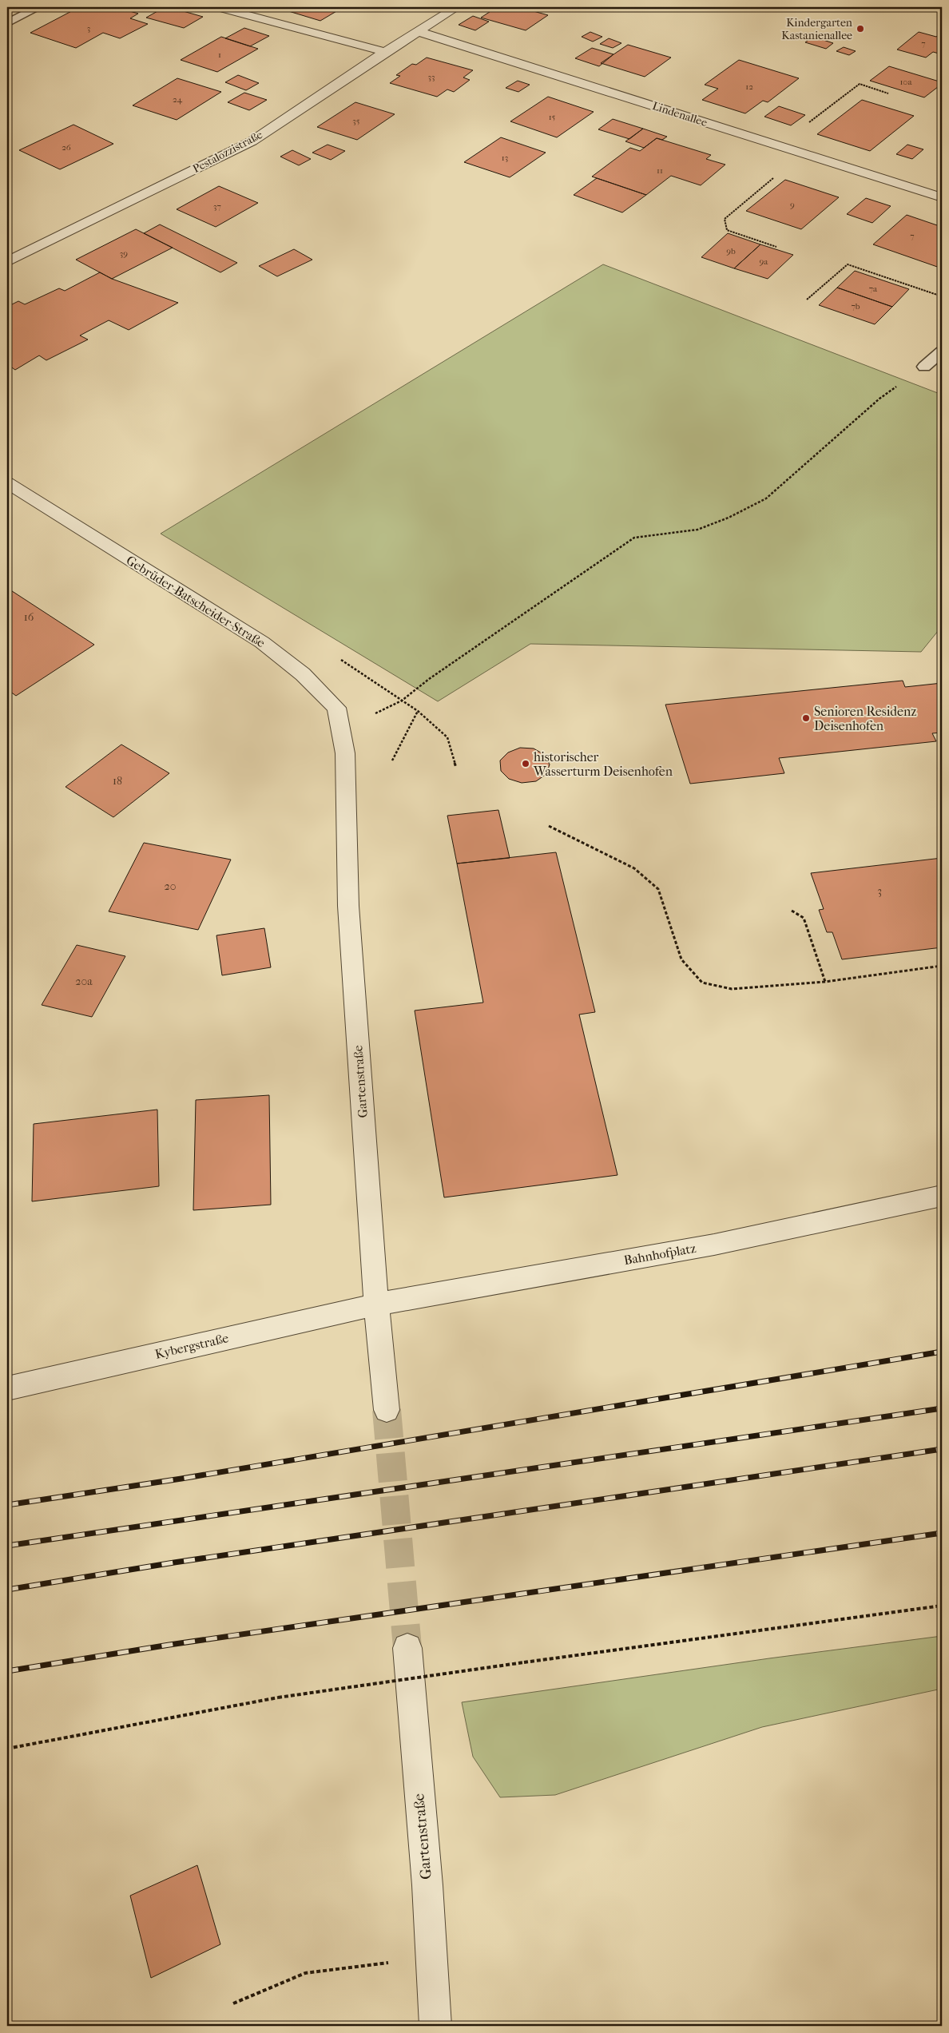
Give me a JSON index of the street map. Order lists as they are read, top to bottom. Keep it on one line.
{"streets":{"street":["Lindenallee","Pestalozzistraße","Gebrüder-Batscheider-Straße","Gartenstraße","Bahnhofplatz","Kybergstraße"]},"crossings":[["Lindenallee","Pestalozzistraße"],["Gebrüder-Batscheider-Straße","Gartenstraße"],["Gartenstraße","Bahnhofplatz"],["Gartenstraße","Kybergstraße"],["Bahnhofplatz","Kybergstraße"]],"places":["Kindergarten Kastanienallee","Senioren Residenz Deisenhofen","historischer Wasserturm Deisenhofen"],"house_numbers":["3","7","1","33","10a","12","24","15","35","26","13","11","9","37","7","9b","39","9a","7a","7b","16","18","20","3","20a"]}
